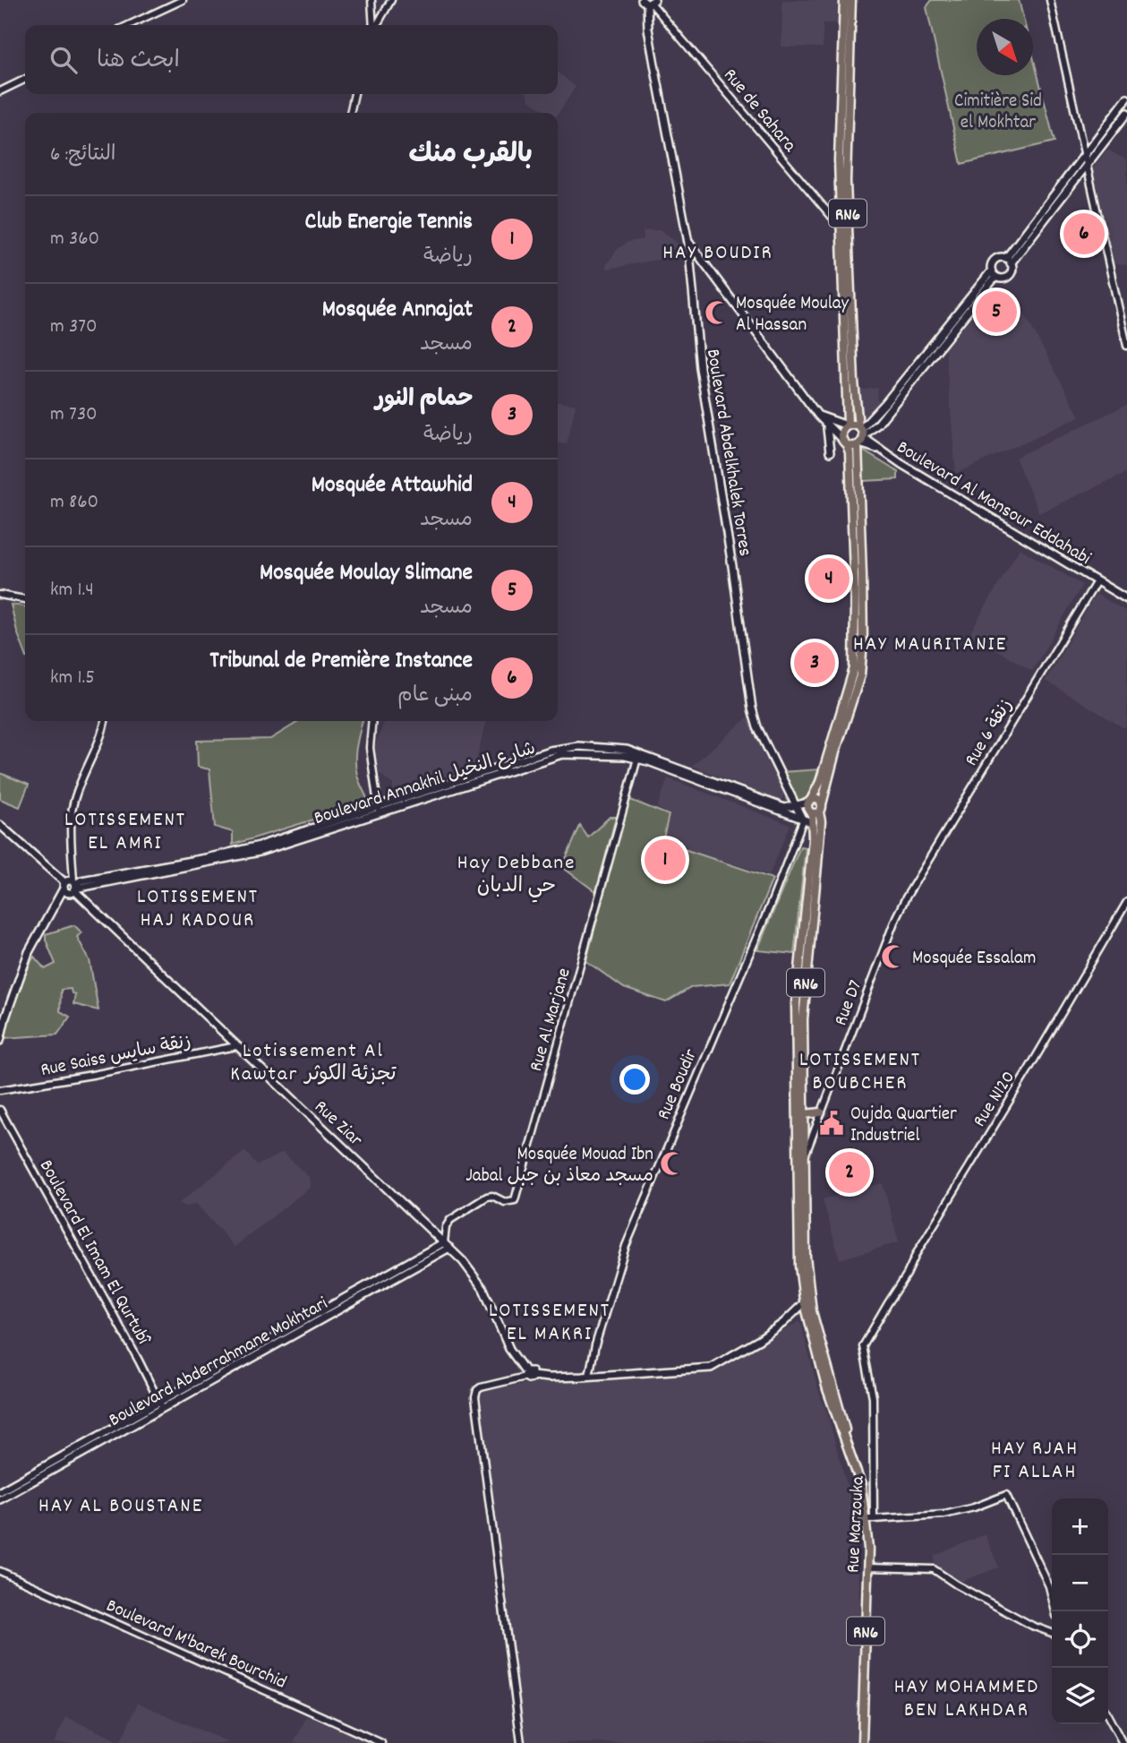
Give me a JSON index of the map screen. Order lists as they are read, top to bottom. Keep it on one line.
{"streets":{"main road":["RN6","Boulevard Abdelkhalek Torres","Boulevard Al Mansour Eddahabi","Boulevard Annakhil شارع النخيل","Rue Boudir","Rue Ziar","Boulevard Abderrahmane Mokhtari","Rue Marzouka"],"street":["Rue de Sahara","Rue 6 زنقة","Rue D7","Rue Al Marjane","Rue Saiss زنقة سايس","Rue N120","Boulevard El Imam El Qurtubî","Boulevard M'barek Bourchid"]},"crossings":[["Rue de Sahara","RN6"],["Rue de Sahara","Boulevard Abdelkhalek Torres"],["RN6","Boulevard Al Mansour Eddahabi"],["RN6","Boulevard Annakhil شارع النخيل"],["RN6","Rue D7"],["RN6","Rue Boudir"],["RN6","Rue Marzouka"],["Boulevard Abdelkhalek Torres","Boulevard Annakhil شارع النخيل"],["Boulevard Abdelkhalek Torres","Rue Boudir"],["Boulevard Al Mansour Eddahabi","Rue 6 زنقة"],["Rue 6 زنقة","Rue D7"],["Boulevard Annakhil شارع النخيل","Rue Al Marjane"],["Boulevard Annakhil شارع النخيل","Rue Boudir"],["Boulevard Annakhil شارع النخيل","Rue Ziar"],["Rue Al Marjane","Rue Ziar"],["Rue Al Marjane","Boulevard Abderrahmane Mokhtari"],["Rue Saiss زنقة سايس","Rue Ziar"],["Rue N120","Rue Marzouka"],["Rue Ziar","Boulevard Abderrahmane Mokhtari"],["Boulevard El Imam El Qurtubî","Boulevard Abderrahmane Mokhtari"]],"districts":["HAY BOUDIR","HAY MAURITANIE","LOTISSEMENT EL AMRI","Hay Debbane حي الدبان","LOTISSEMENT HAJ KADOUR","Lotissement Al Kawtar تجزئة الكوثر","LOTISSEMENT BOUBCHER","LOTISSEMENT EL MAKRI","HAY RJAH FI ALLAH","HAY AL BOUSTANE","HAY MOHAMMED BEN LAKHDAR"],"parks":["Cimitière Sid el Mokhtar"],"places":{"mosque":["Mosquée Moulay Al Hassan","Mosquée Essalam","Mosquée Mouad Ibn Jabal مسجد معاذ بن جبل"],"public building":["Oujda Quartier Industriel"]},"north":"bottom right","page":{"search":"ابحث هنا","heading":["بالقرب منك","النتائج: 6"],"list":[{"mark":"1","name":"Club Energie Tennis","note":"رياضة","value":"360 m"},{"mark":"2","name":"Mosquée Annajat","note":"مسجد","value":"370 m"},{"mark":"3","name":"حمام النور","note":"رياضة","value":"730 m"},{"mark":"4","name":"Mosquée Attawhid","note":"مسجد","value":"860 m"},{"mark":"5","name":"Mosquée Moulay Slimane","note":"مسجد","value":"1.4 km"},{"mark":"6","name":"Tribunal de Première Instance","note":"مبنى عام","value":"1.5 km"}],"pins":["6","5","4","3","1","2"],"map_buttons":["+","−"]}}
